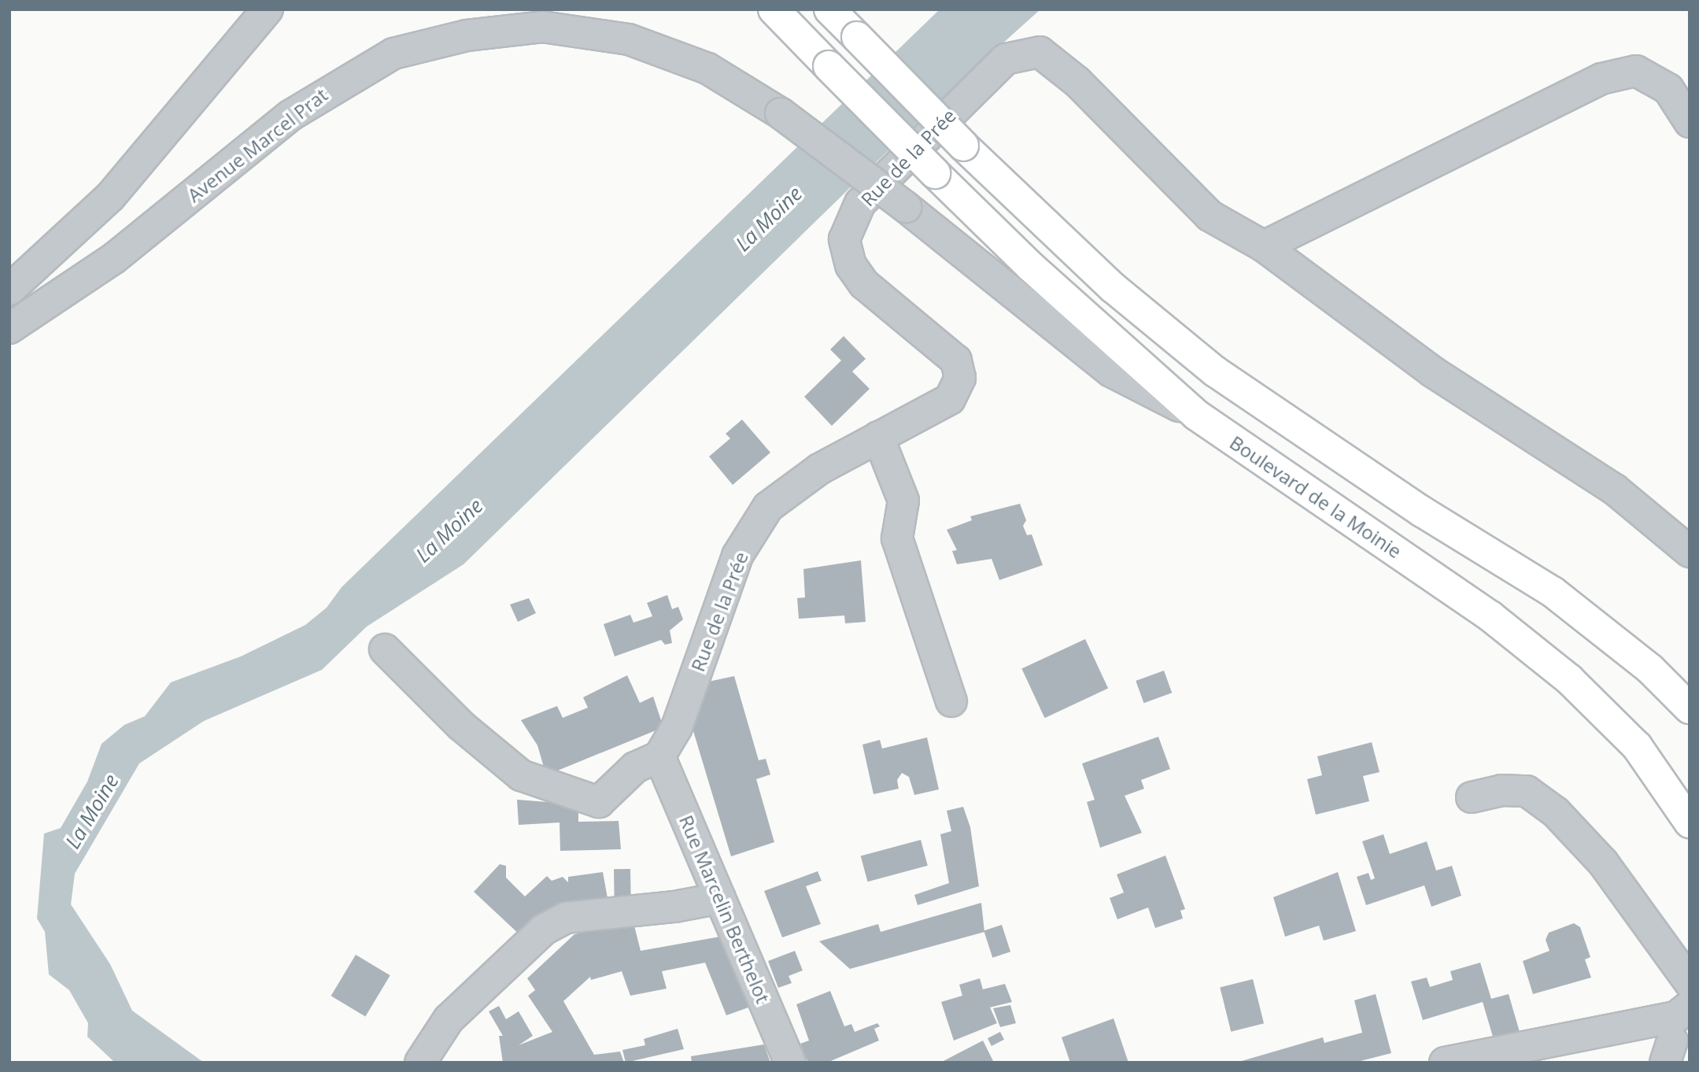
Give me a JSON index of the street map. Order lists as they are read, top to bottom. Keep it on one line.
{"streets":{"main road":["Boulevard de la Moinie"],"street":["Avenue Marcel Prat","Rue de la Prée","Rue Marcelin Berthelot"]},"crossings":[["Avenue Marcel Prat","Boulevard de la Moinie"],["Rue de la Prée","Rue Marcelin Berthelot"]],"water":["La Moine"]}
